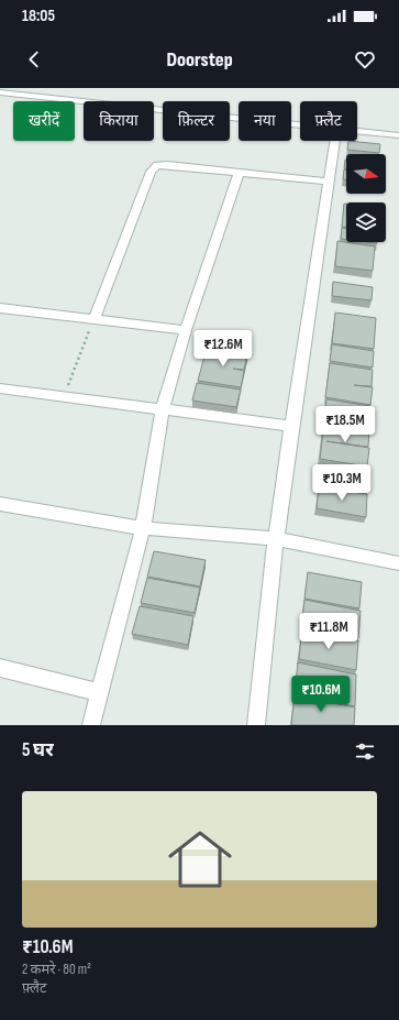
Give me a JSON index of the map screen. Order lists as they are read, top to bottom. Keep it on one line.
{"north":"right","page":{"status":"18:05","header":"Doorstep","chip":["खरीदें","किराया","फ़िल्टर","नया","फ़्लैट"],"price":["₹12.6M","₹18.5M","₹10.3M","₹11.8M","₹10.6M"],"heading":"5 घर","list":[{"name":"₹10.6M","note":"2 कमरे · 80 m² · फ़्लैट"}]}}
